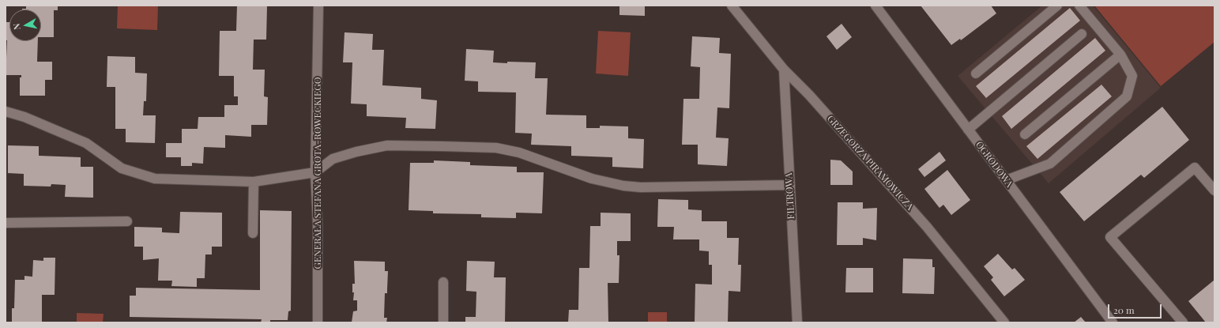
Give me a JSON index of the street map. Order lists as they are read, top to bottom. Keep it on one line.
{"streets":{"street":["GRZEGORZA PIRAMOWICZA","OGRODOWA","GENERAŁA STEFANA GROTA-ROWECKIEGO","FILTROWA"]},"crossings":[["GRZEGORZA PIRAMOWICZA","FILTROWA"]],"scale_bar":"20 m","north":"left"}
